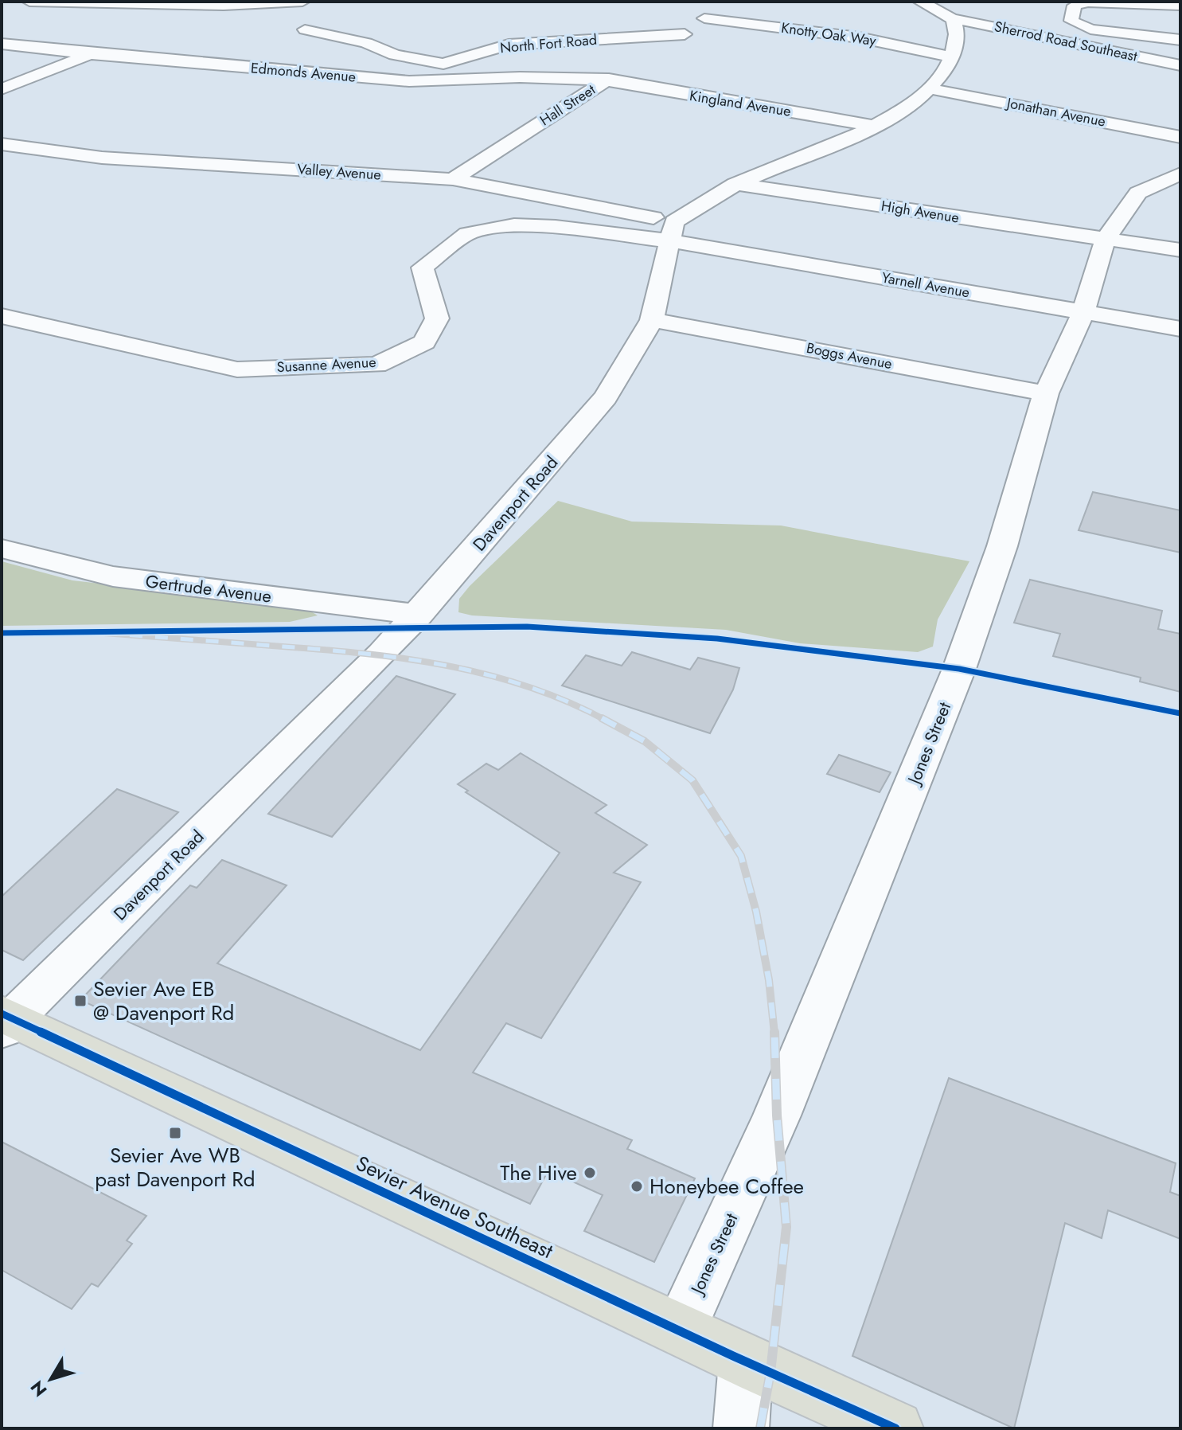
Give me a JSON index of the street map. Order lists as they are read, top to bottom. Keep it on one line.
{"streets":{"main road":["Sevier Avenue Southeast"],"street":["Knotty Oak Way","Sherrod Road Southeast","North Fort Road","Edmonds Avenue","Kingland Avenue","Hall Street","Jonathan Avenue","Valley Avenue","High Avenue","Yarnell Avenue","Boggs Avenue","Susanne Avenue","Davenport Road","Gertrude Avenue","Jones Street"]},"crossings":[["Edmonds Avenue","Kingland Avenue"],["Edmonds Avenue","Hall Street"],["Kingland Avenue","Hall Street"],["Hall Street","Valley Avenue"],["Valley Avenue","Yarnell Avenue"],["Valley Avenue","Susanne Avenue"],["Valley Avenue","Davenport Road"],["High Avenue","Jones Street"],["Yarnell Avenue","Susanne Avenue"],["Yarnell Avenue","Davenport Road"],["Yarnell Avenue","Jones Street"],["Boggs Avenue","Davenport Road"],["Boggs Avenue","Jones Street"],["Susanne Avenue","Davenport Road"],["Davenport Road","Gertrude Avenue"],["Davenport Road","Sevier Avenue Southeast"],["Jones Street","Sevier Avenue Southeast"]],"places":{"transit":["Sevier Ave EB @ Davenport Rd","Sevier Ave WB past Davenport Rd"],"other":["The Hive","Honeybee Coffee"]},"north":"bottom left"}
